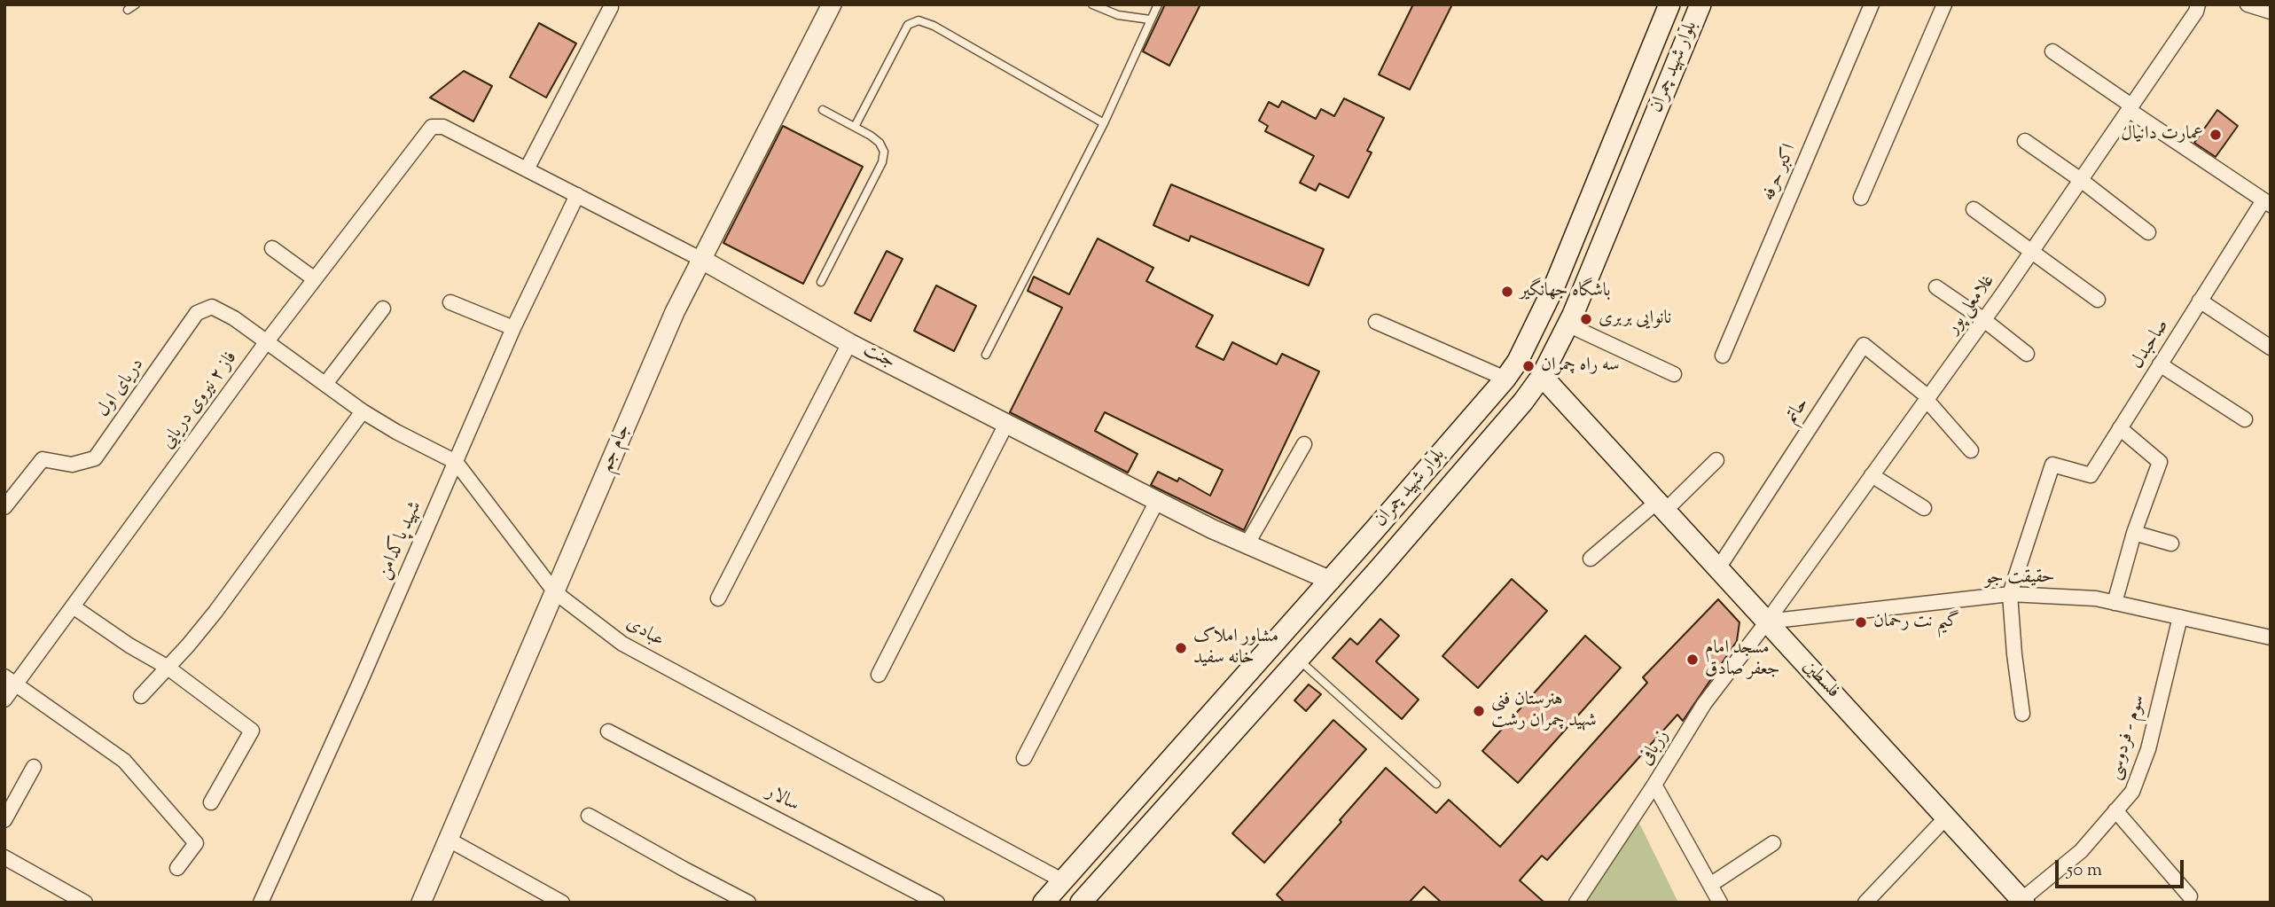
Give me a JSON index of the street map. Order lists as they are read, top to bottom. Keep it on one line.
{"streets":{"main road":["بلوار شهید چمران","فلسطین"],"street":["اکبر حرفه","غلامعلی پور","صاحبدل","جنت","دریای اول","فاز ۲ نیروی دریایی","حاتم","جام جم","شهید پاکدامن","حقیقت جو","عبادی","سوم - فردوسی","زربافی","سالار"]},"crossings":[["بلوار شهید چمران","جنت"],["بلوار شهید چمران","عبادی"],["بلوار شهید چمران","فلسطین"],["غلامعلی پور","صاحبدل"],["غلامعلی پور","حاتم"],["غلامعلی پور","حقیقت جو"],["غلامعلی پور","فلسطین"],["غلامعلی پور","زربافی"],["صاحبدل","حقیقت جو"],["جنت","فاز ۲ نیروی دریایی"],["جنت","جام جم"],["جنت","شهید پاکدامن"],["دریای اول","فاز ۲ نیروی دریایی"],["دریای اول","عبادی"],["فاز ۲ نیروی دریایی","عبادی"],["حاتم","فلسطین"],["جام جم","عبادی"],["شهید پاکدامن","عبادی"],["حقیقت جو","فلسطین"],["حقیقت جو","سوم - فردوسی"],["حقیقت جو","زربافی"],["فلسطین","سوم - فردوسی"],["فلسطین","زربافی"]],"places":["عمارت دانیال","باشگاه جهانگیر","نانوایی بربری","سه راه چمران","گیم نت رحمان","مشاور املاک خانه سفید","مسجد امام جعفر صادق","هنرستان فنی شهید چمران رشت"],"scale_bar":"50 m"}
